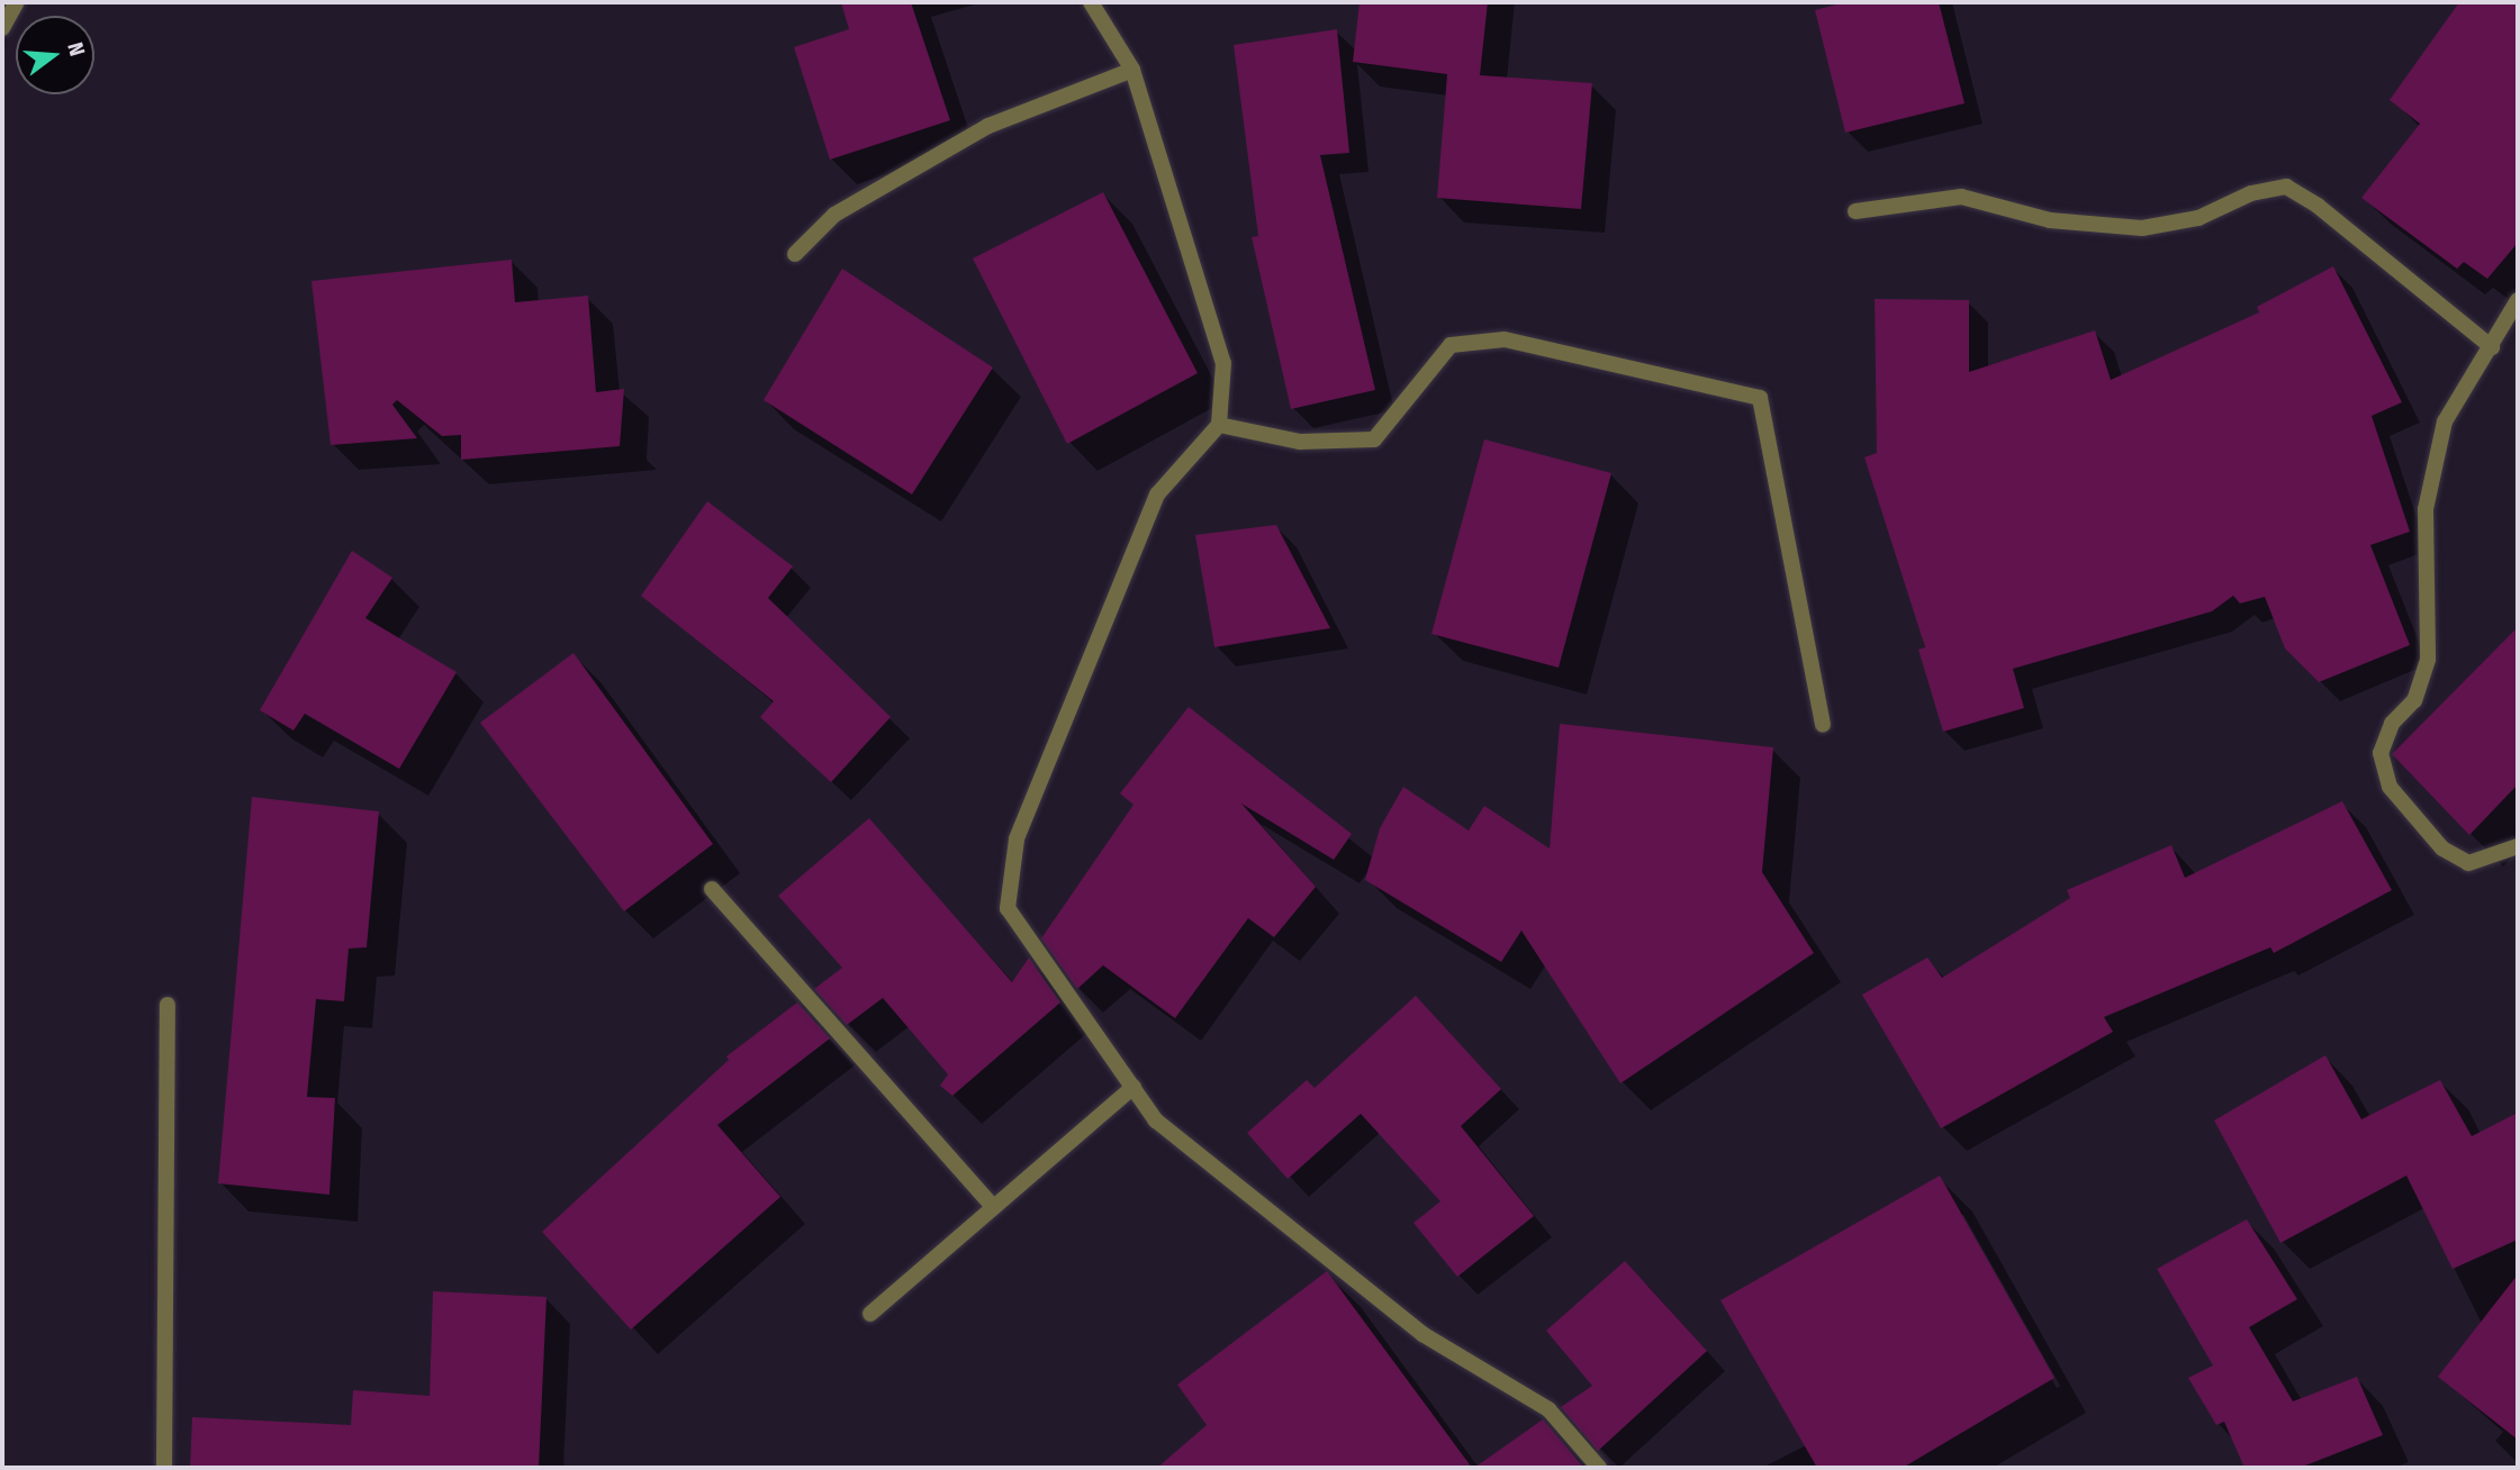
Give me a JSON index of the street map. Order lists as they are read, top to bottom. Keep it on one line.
{"north":"right"}
